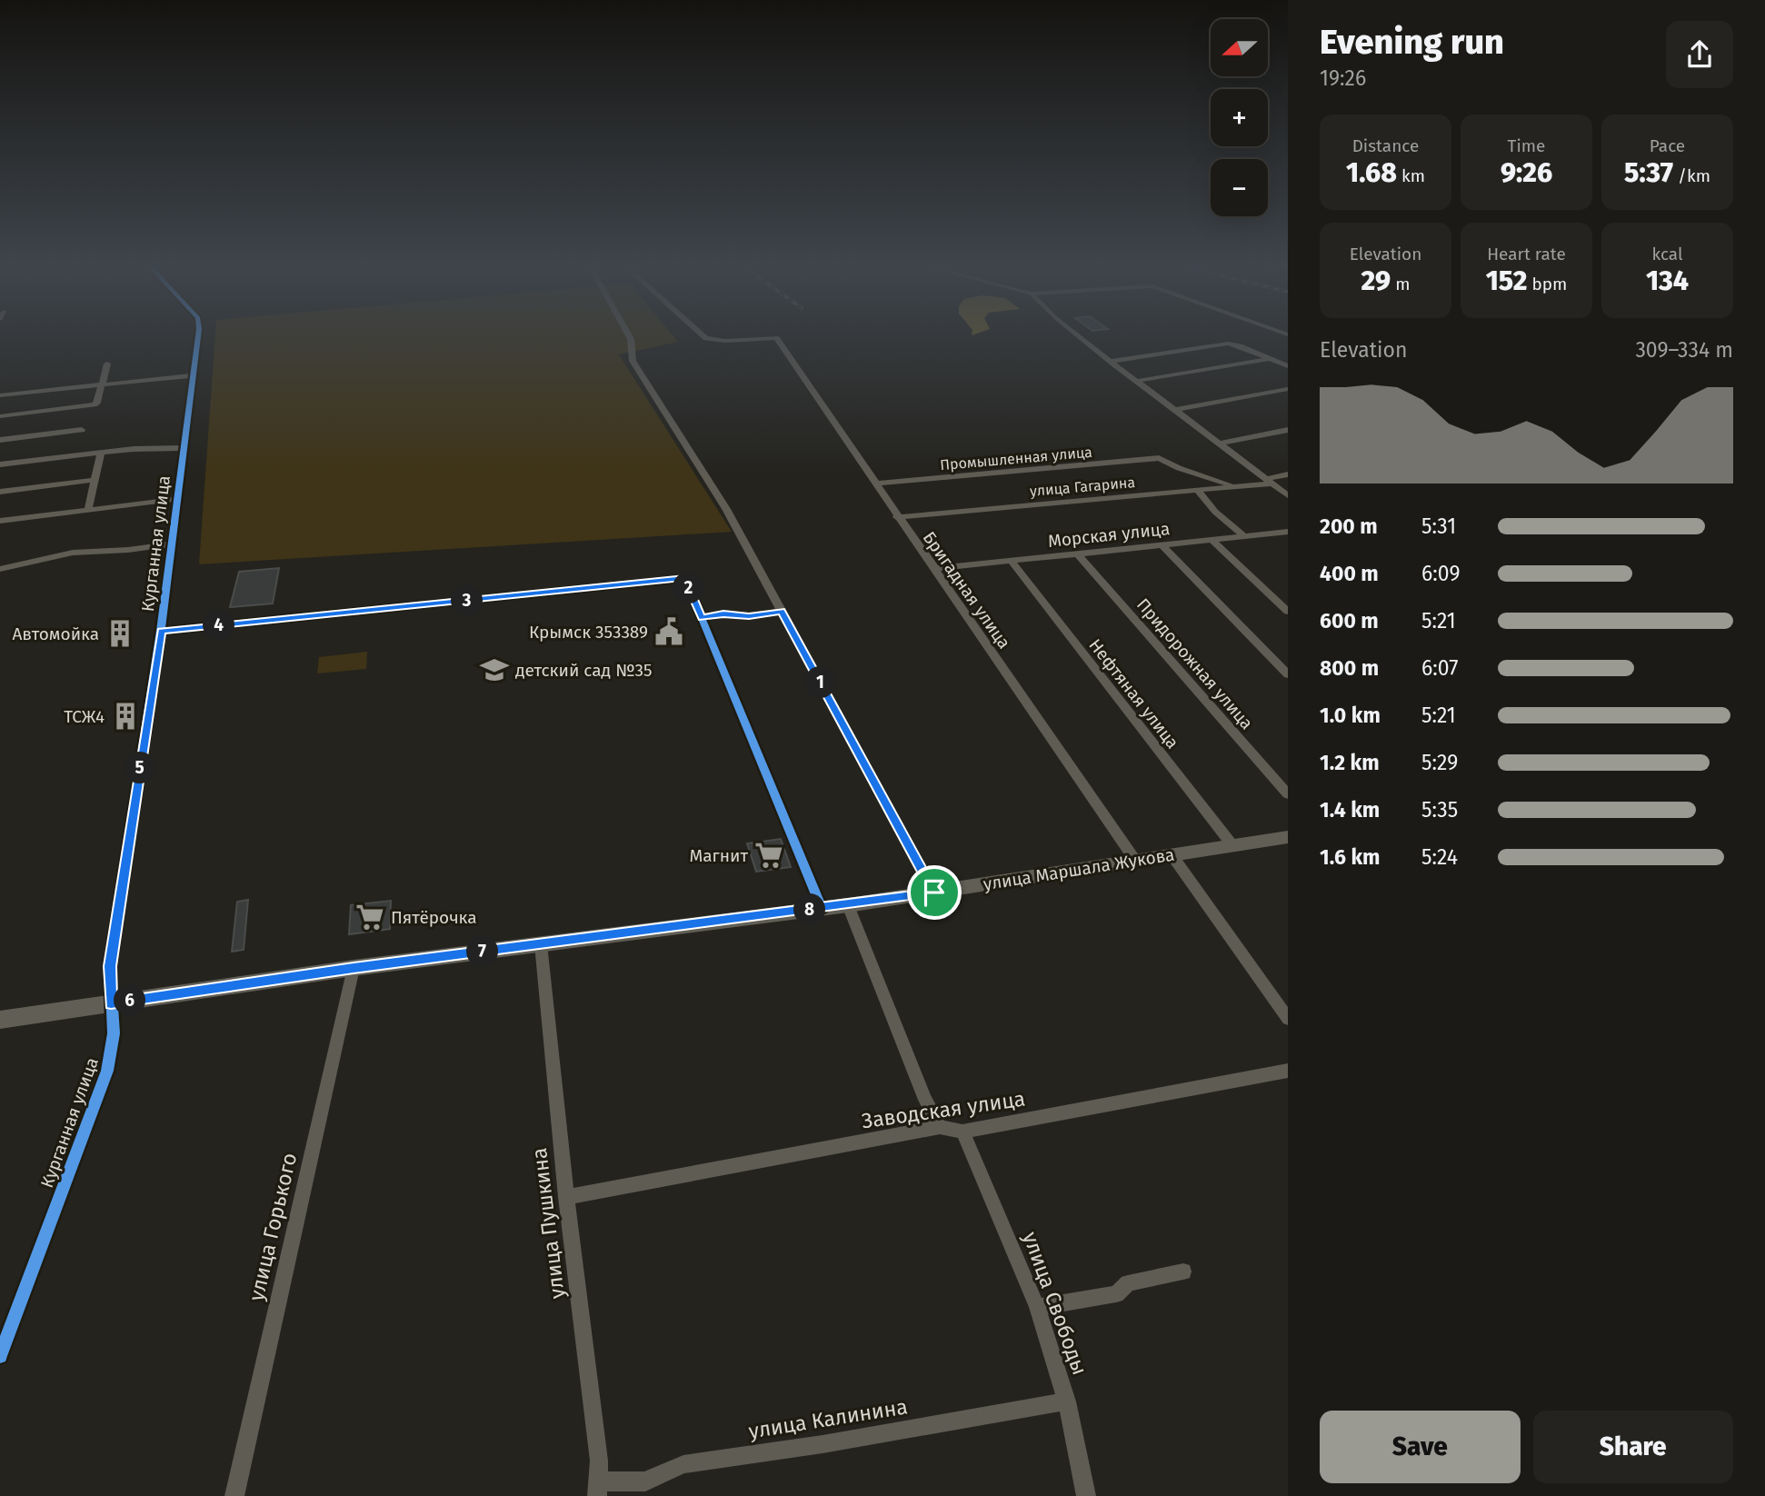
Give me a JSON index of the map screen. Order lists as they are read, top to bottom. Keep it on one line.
{"streets":{"main road":["улица Маршала Жукова"],"street":["Промышленная улица","улица Гагарина","Морская улица","Курганная улица","Бригадная улица","Придорожная улица","Нефтяная улица","Заводская улица","улица Пушкина","улица Горького","улица Свободы","улица Калинина"]},"crossings":[["Промышленная улица","улица Гагарина"],["Промышленная улица","Бригадная улица"],["улица Гагарина","Бригадная улица"],["Морская улица","Бригадная улица"],["Морская улица","Придорожная улица"],["Морская улица","Нефтяная улица"],["Курганная улица","улица Маршала Жукова"],["Бригадная улица","улица Маршала Жукова"],["Нефтяная улица","улица Маршала Жукова"],["улица Маршала Жукова","улица Пушкина"],["улица Маршала Жукова","улица Горького"],["Заводская улица","улица Пушкина"],["Заводская улица","улица Свободы"],["улица Пушкина","улица Калинина"],["улица Свободы","улица Калинина"]],"places":{"public building":["Крымск 353389"],"building":["Автомойка","ТСЖ4"],"school or university":["детский сад №35"],"supermarket":["Магнит","Пятёрочка"]},"north":"left","page":{"heading":["Evening run","19:26"],"map_buttons":["+","−"],"stats":[["Distance","1.68 km"],["Time","9:26"],["Pace","5:37 /km"],["Elevation","29 m"],["Heart rate","152 bpm"],["kcal","134"]],"chart":["Elevation","309–334 m"],"list":[{"name":"200 m","note":"5:31"},{"name":"400 m","note":"6:09"},{"name":"600 m","note":"5:21"},{"name":"800 m","note":"6:07"},{"name":"1.0 km","note":"5:21"},{"name":"1.2 km","note":"5:29"},{"name":"1.4 km","note":"5:35"},{"name":"1.6 km","note":"5:24"}],"pins":["2","3","4","1","5","8","7","6"],"buttons":["Save","Share"]}}
